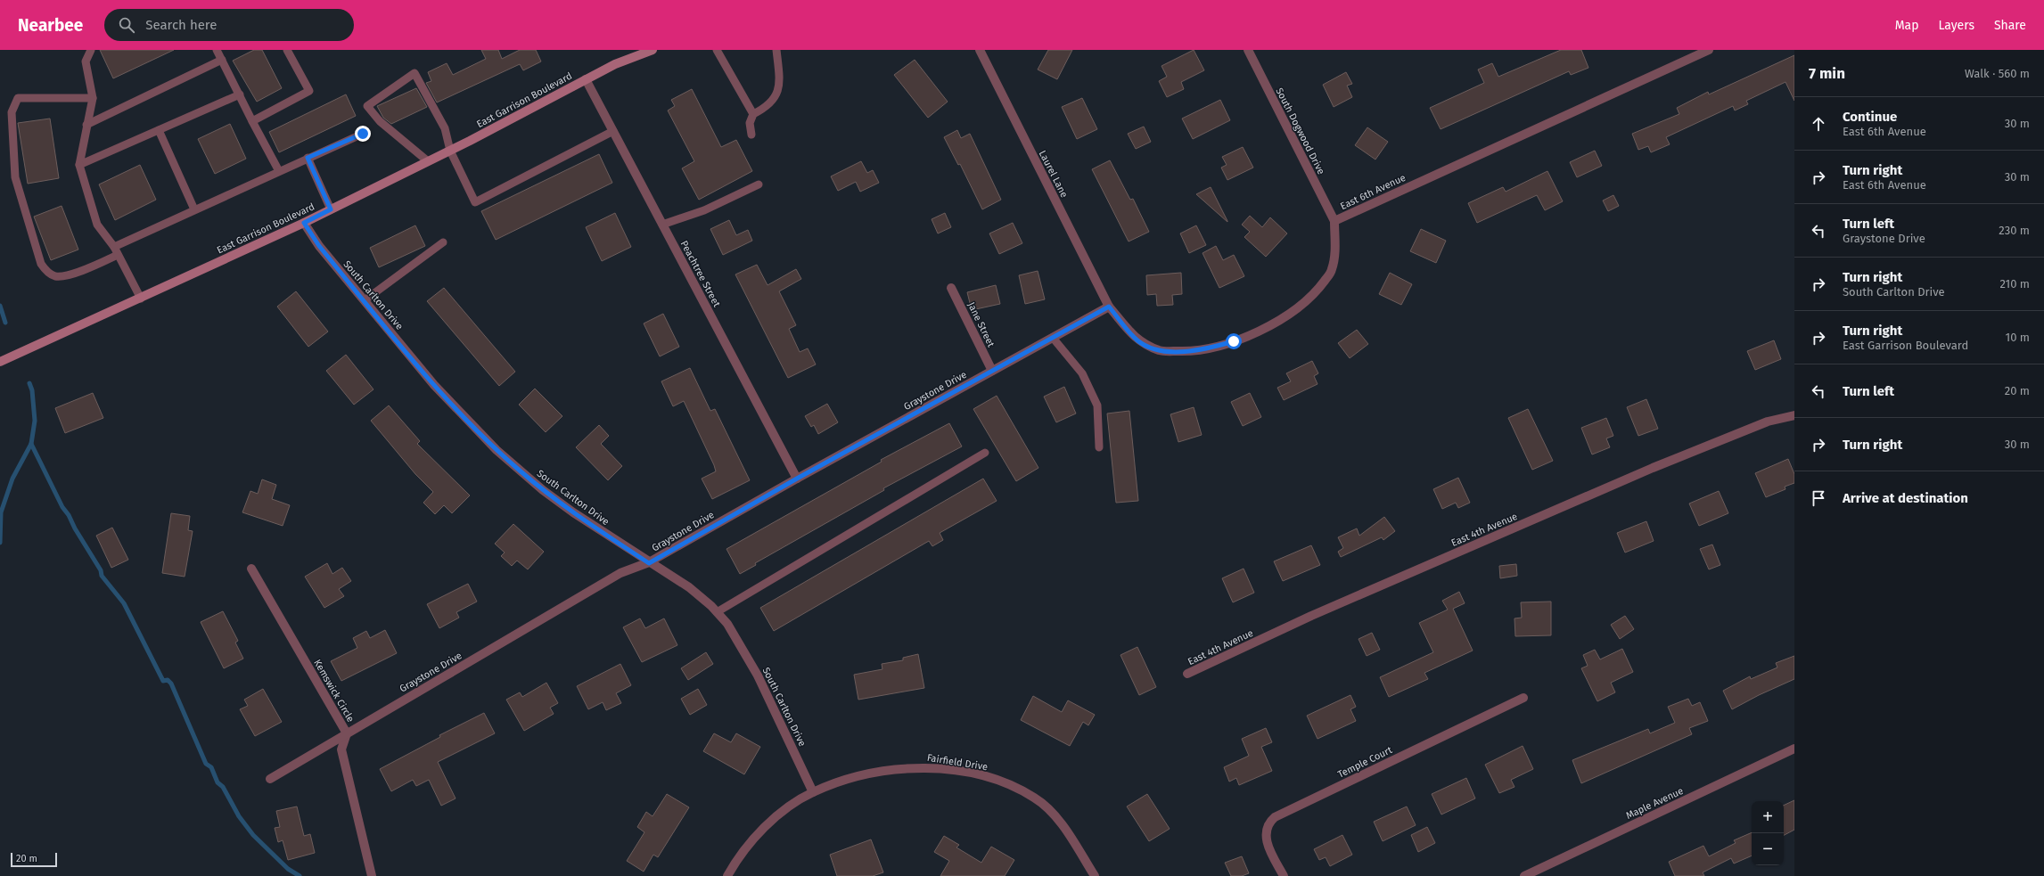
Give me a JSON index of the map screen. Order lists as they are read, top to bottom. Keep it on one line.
{"streets":{"main road":["East Garrison Boulevard"],"street":["South Dogwood Drive","Laurel Lane","East 6th Avenue","Peachtree Street","South Carlton Drive","Jane Street","Graystone Drive","East 4th Avenue","Kemswick Circle","Fairfield Drive","Temple Court","Maple Avenue"]},"crossings":[["East Garrison Boulevard","Peachtree Street"],["East Garrison Boulevard","South Carlton Drive"],["South Dogwood Drive","East 6th Avenue"],["Laurel Lane","East 6th Avenue"],["Laurel Lane","Graystone Drive"],["East 6th Avenue","Graystone Drive"],["Peachtree Street","Graystone Drive"],["South Carlton Drive","Graystone Drive"],["South Carlton Drive","Fairfield Drive"],["Jane Street","Graystone Drive"],["Graystone Drive","Kemswick Circle"]],"scale_bar":"20 m","page":{"header":"Nearbee","search":"Search here","nav":["Map","Layers","Share"],"heading":["7 min","Walk · 560 m"],"list":[["Continue","East 6th Avenue","30 m"],["Turn right","East 6th Avenue","30 m"],["Turn left","Graystone Drive","230 m"],["Turn right","South Carlton Drive","210 m"],["Turn right","East Garrison Boulevard","10 m"],["Turn left","20 m"],["Turn right","30 m"],"Arrive at destination"],"map_buttons":["+","−"],"scale":"20 m"}}
